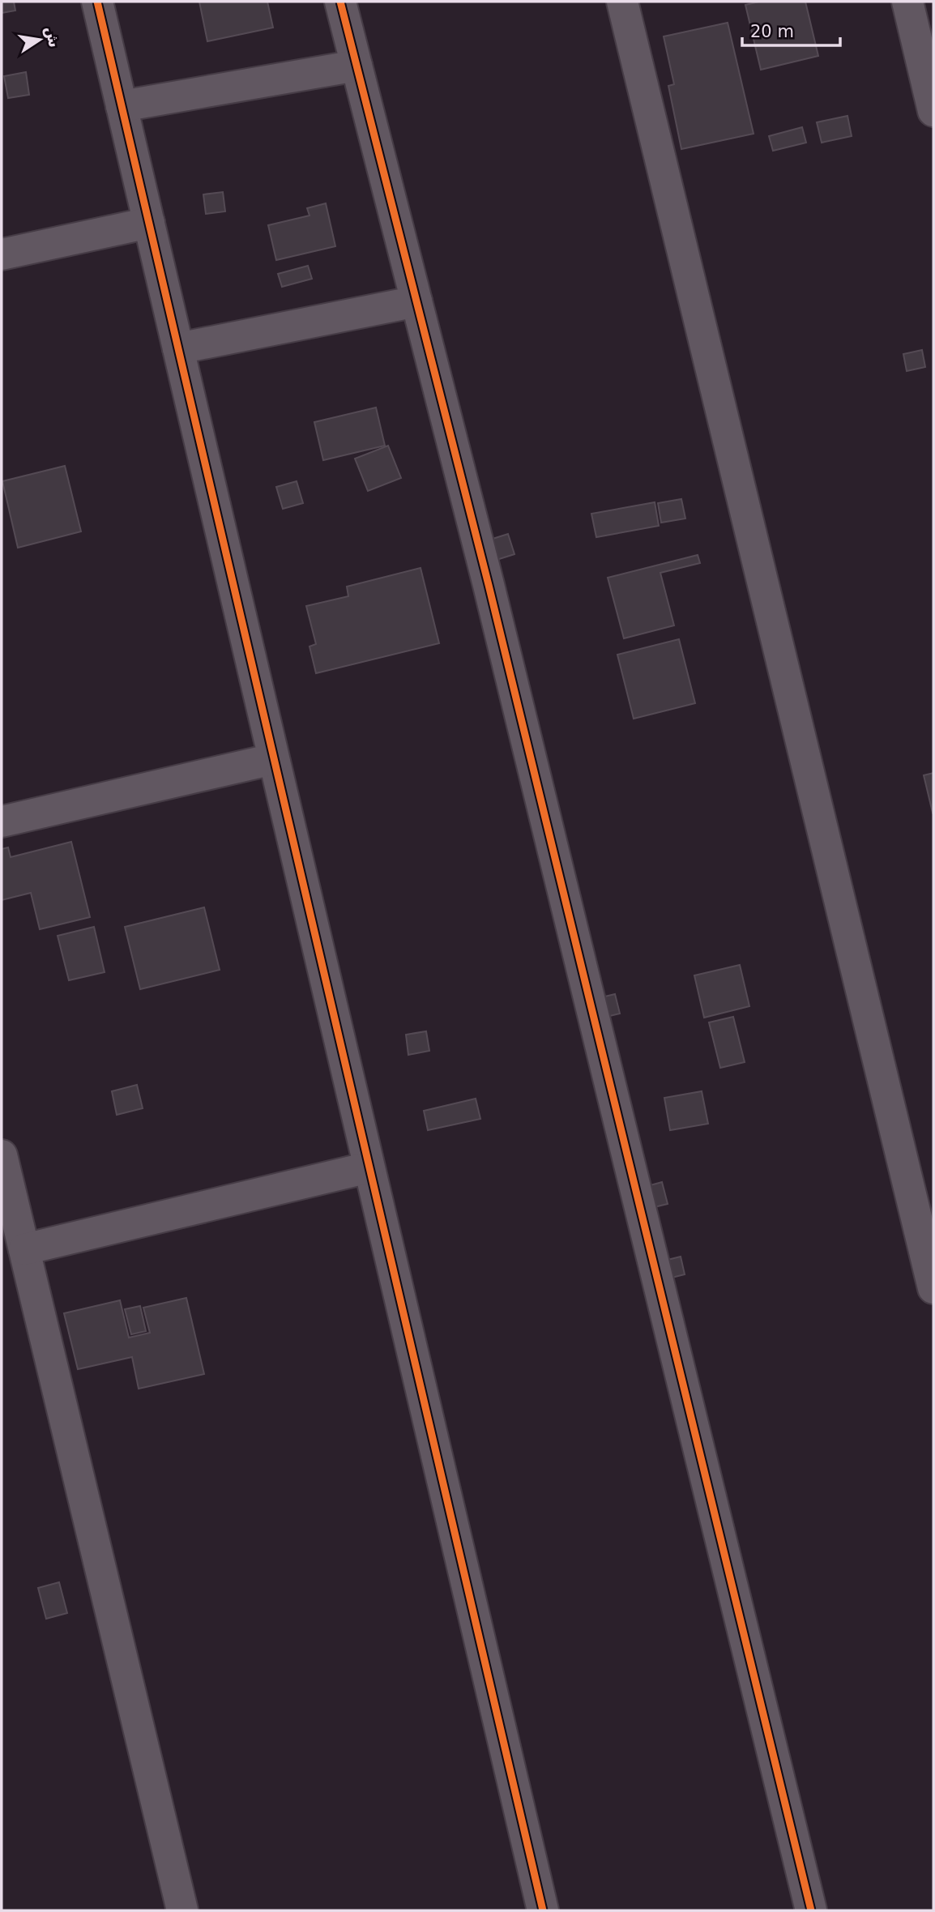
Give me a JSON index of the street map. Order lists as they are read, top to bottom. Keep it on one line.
{"scale_bar":"20 m","north":"right"}
